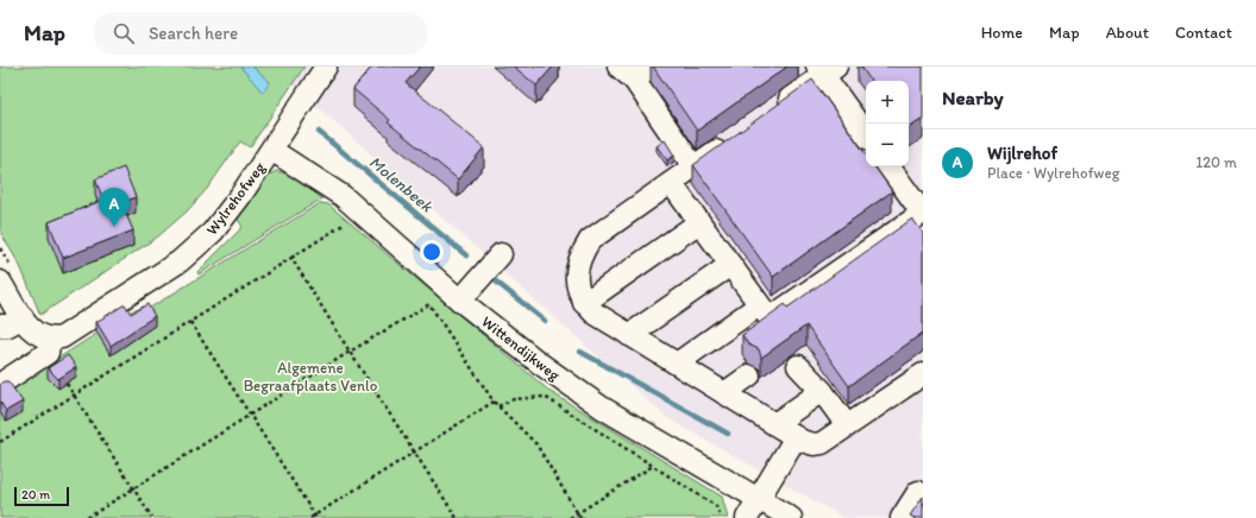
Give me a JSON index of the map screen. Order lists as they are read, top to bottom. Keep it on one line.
{"streets":{"street":["Wylrehofweg","Wittendijkweg"]},"crossings":[["Wylrehofweg","Wittendijkweg"]],"water":["Molenbeek"],"parks":["Algemene Begraafplaats Venlo"],"scale_bar":"20 m","page":{"header":"Map","search":"Search here","nav":["Home","Map","About","Contact"],"heading":"Nearby","map_buttons":["+","−"],"list":[{"mark":"A","name":"Wijlrehof","note":"Place · Wylrehofweg","value":"120 m"}],"pins":"A","scale":"20 m"}}
